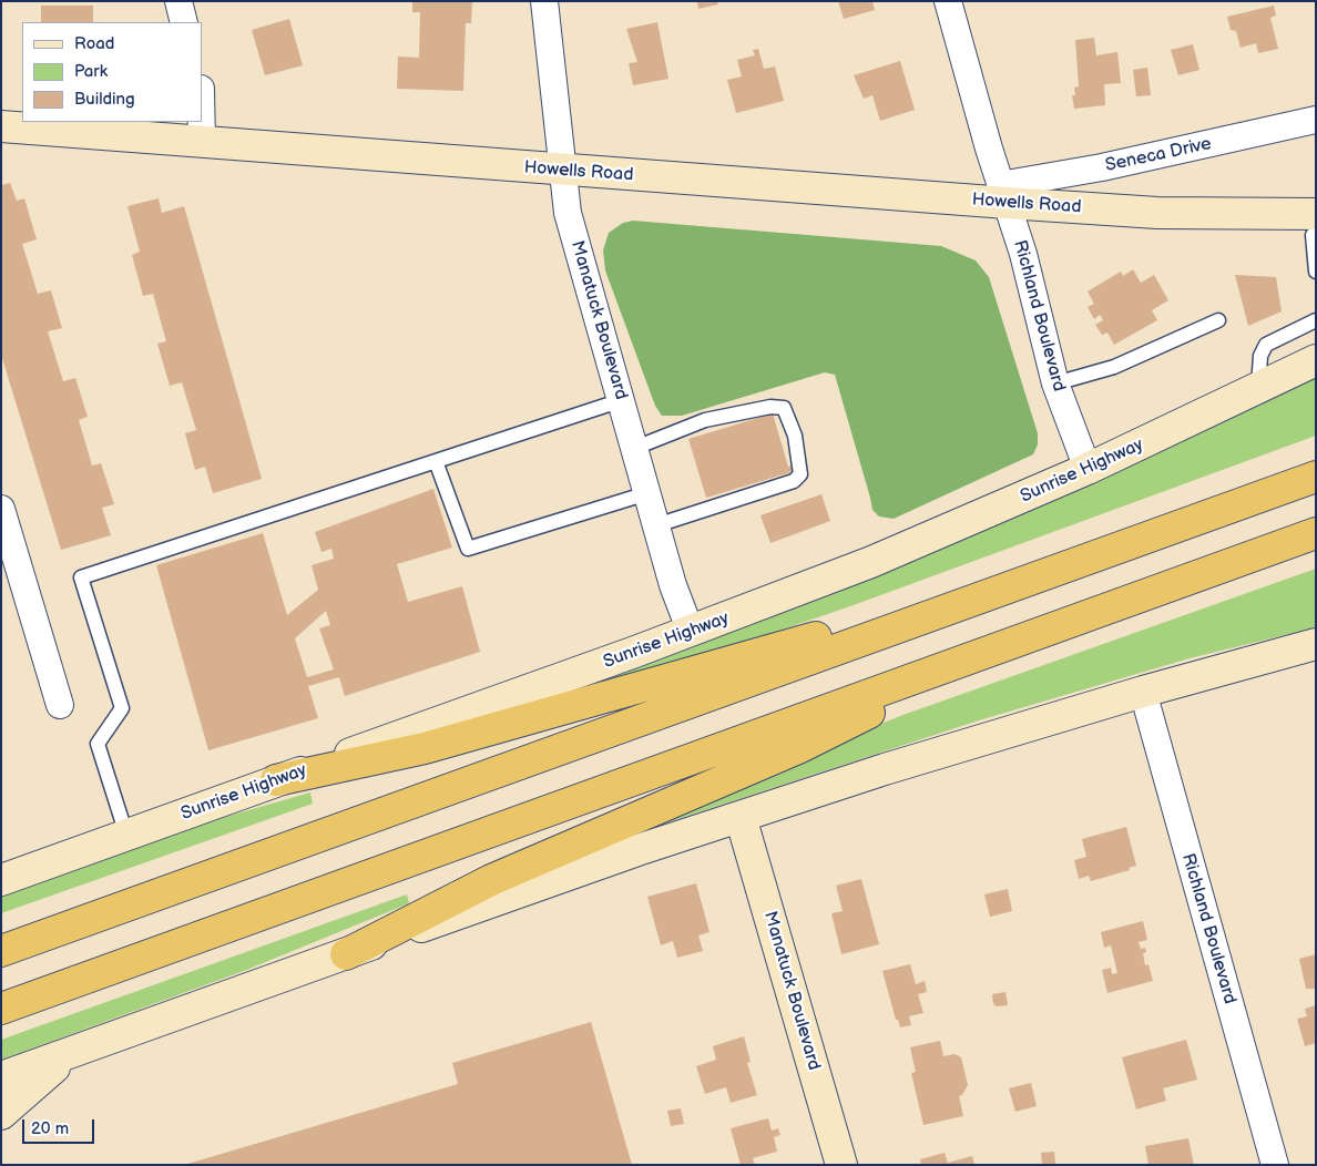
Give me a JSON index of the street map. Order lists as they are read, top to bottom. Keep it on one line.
{"streets":{"main road":["Howells Road","Manatuck Boulevard","Sunrise Highway"],"street":["Seneca Drive","Richland Boulevard"]},"crossings":[["Seneca Drive","Howells Road"],["Seneca Drive","Richland Boulevard"],["Howells Road","Richland Boulevard"],["Howells Road","Manatuck Boulevard"],["Richland Boulevard","Sunrise Highway"],["Manatuck Boulevard","Sunrise Highway"]],"legend":["Road","Park","Building"],"scale_bar":"20 m"}
